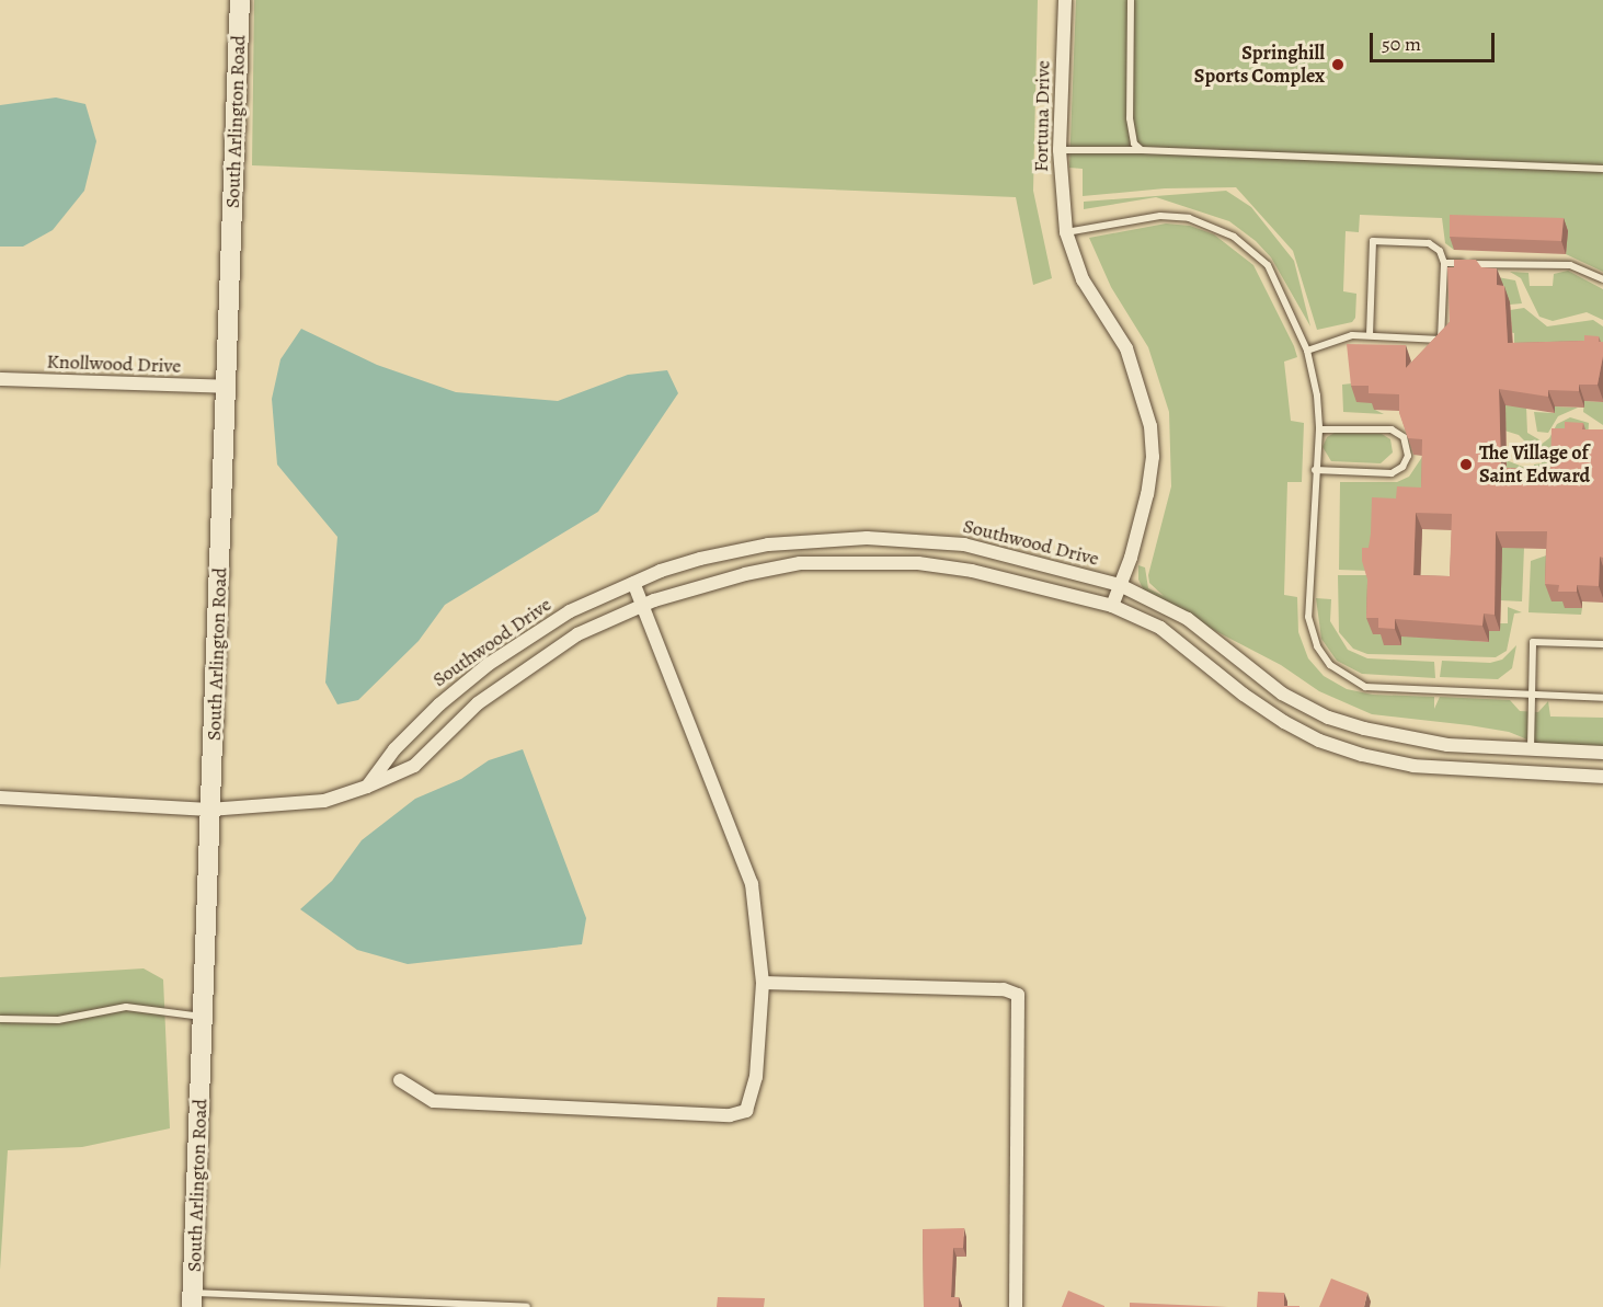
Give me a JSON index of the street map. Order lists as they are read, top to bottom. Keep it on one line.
{"streets":{"main road":["South Arlington Road"],"street":["Fortuna Drive","Knollwood Drive","Southwood Drive"]},"crossings":[["Fortuna Drive","Southwood Drive"],["South Arlington Road","Knollwood Drive"]],"places":["Springhill Sports Complex","The Village of Saint Edward"],"scale_bar":"50 m"}
